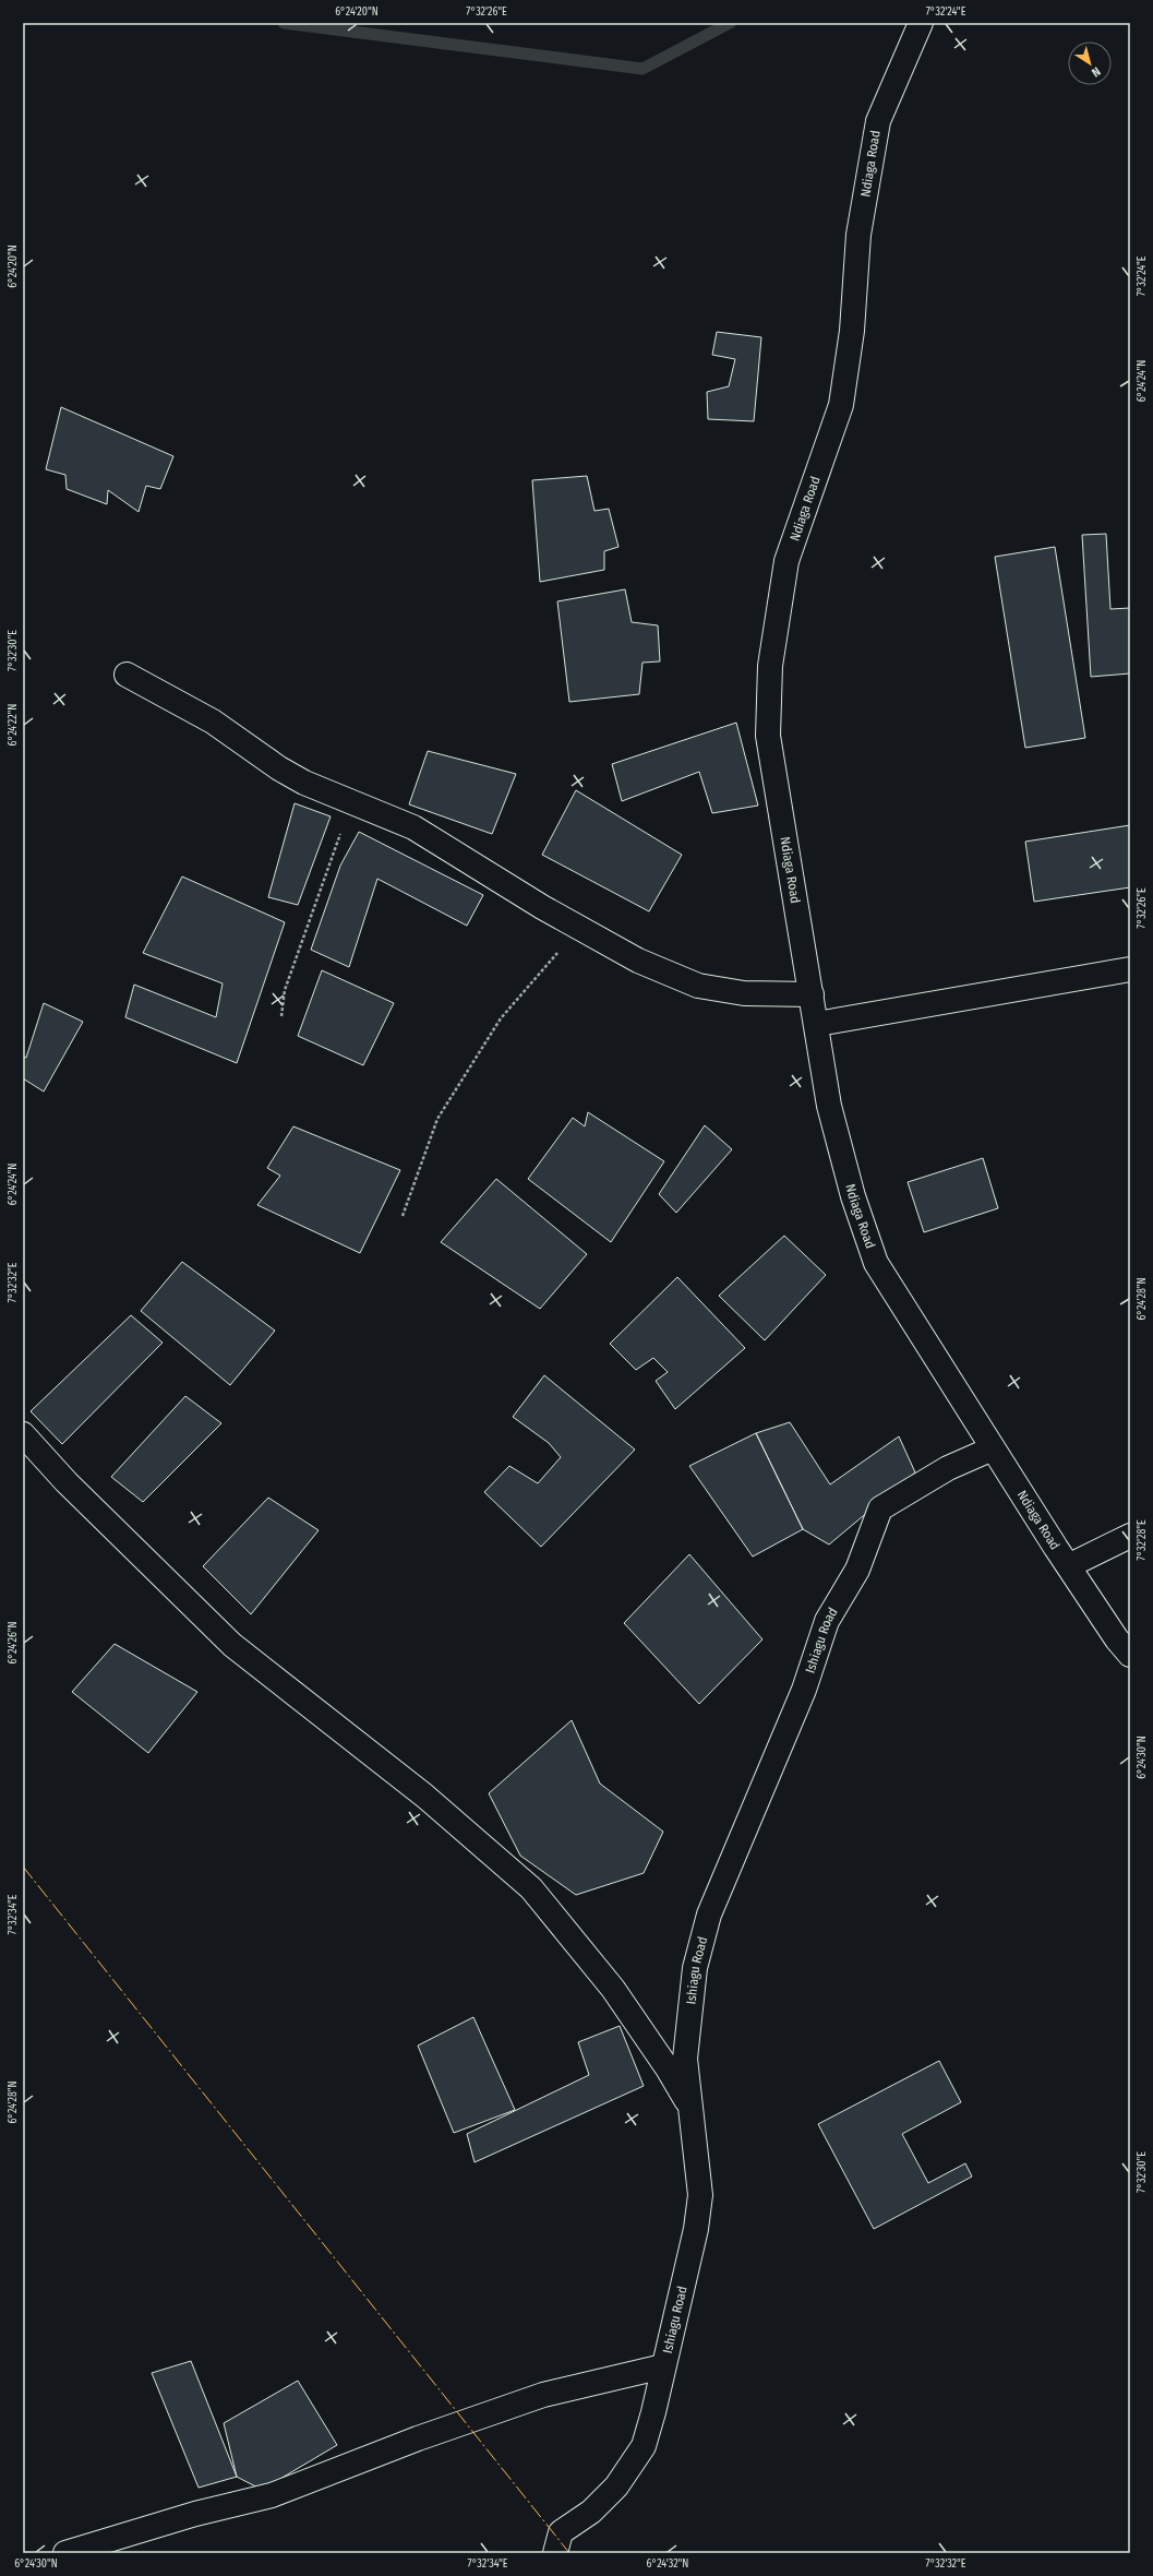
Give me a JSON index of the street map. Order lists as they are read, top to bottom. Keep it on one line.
{"streets":{"street":["Ndiaga Road","Ishiagu Road"]},"crossings":[["Ndiaga Road","Ishiagu Road"]],"north":"bottom right","coordinates":["6°24'20\"N","7°32'26\"E","7°32'24\"E","6°24'24\"N","7°32'30\"E","6°24'22\"N","7°32'32\"E","6°24'28\"N","7°32'28\"E","6°24'26\"N","6°24'30\"N","7°32'34\"E","6°24'32\"N"]}
